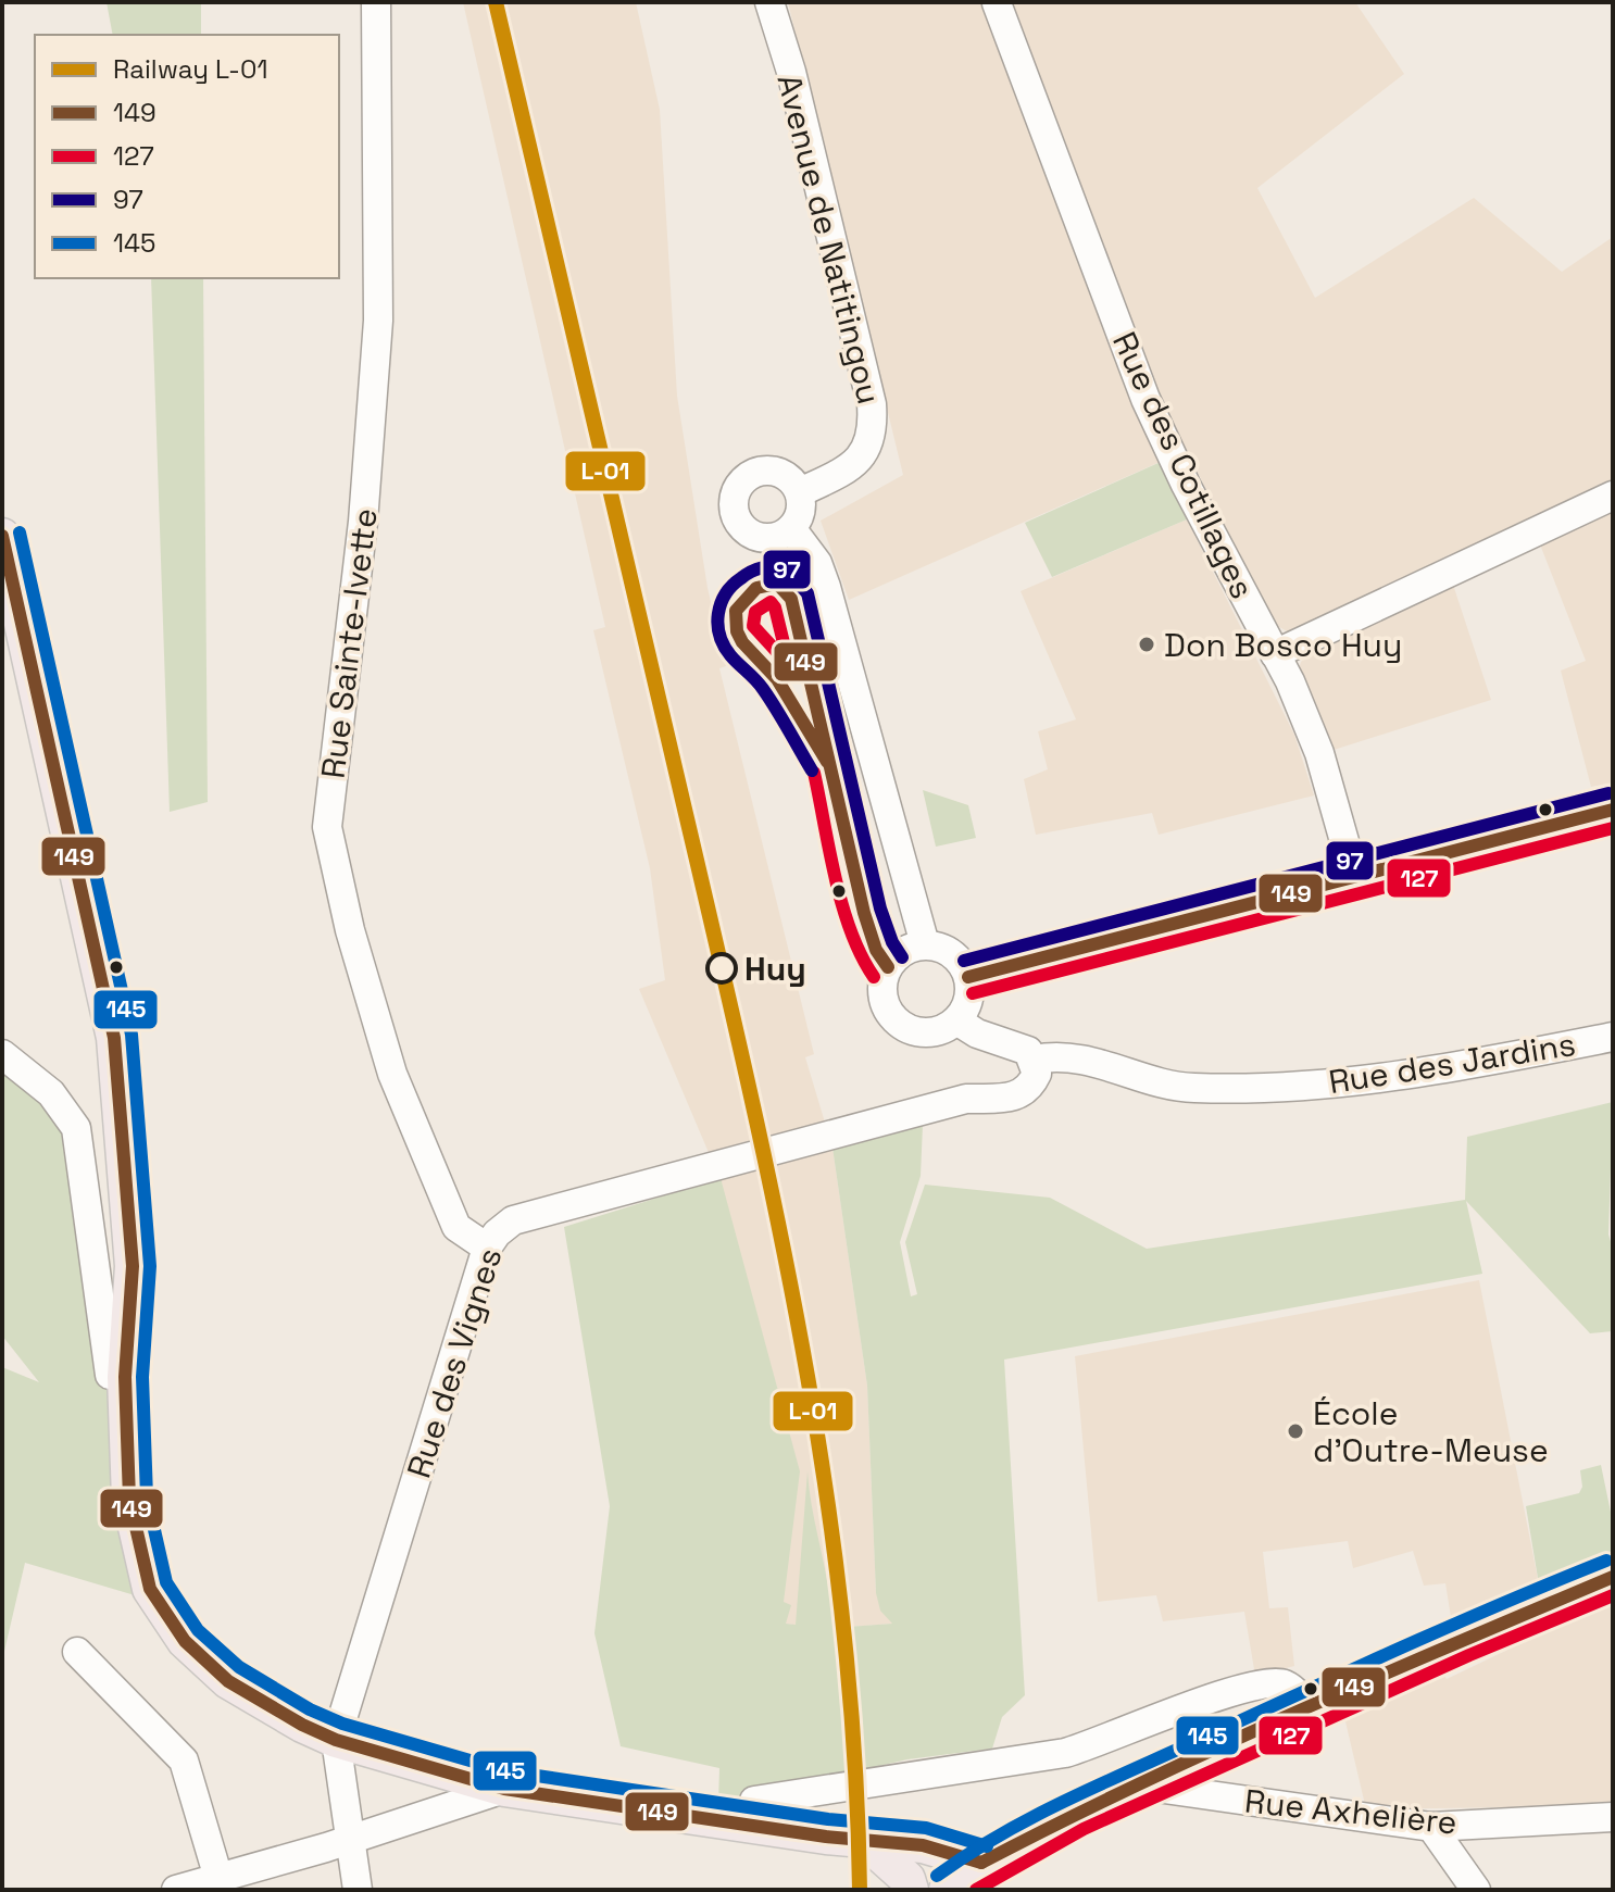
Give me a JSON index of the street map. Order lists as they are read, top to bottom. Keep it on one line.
{"streets":{"street":["Avenue de Natitingou","Rue des Cotillages","Rue Sainte-Ivette","Rue des Jardins","Rue des Vignes","Rue Axhelière"]},"crossings":[["Rue Sainte-Ivette","Rue des Vignes"],["Rue des Jardins","Rue des Vignes"]],"places":["Don Bosco Huy","Huy","École d’Outre-Meuse"],"lines":["rail line L-01","transit line 145","transit line 149","transit line 97","transit line 127"],"legend":["Railway L-01","149","127","97","145"]}
